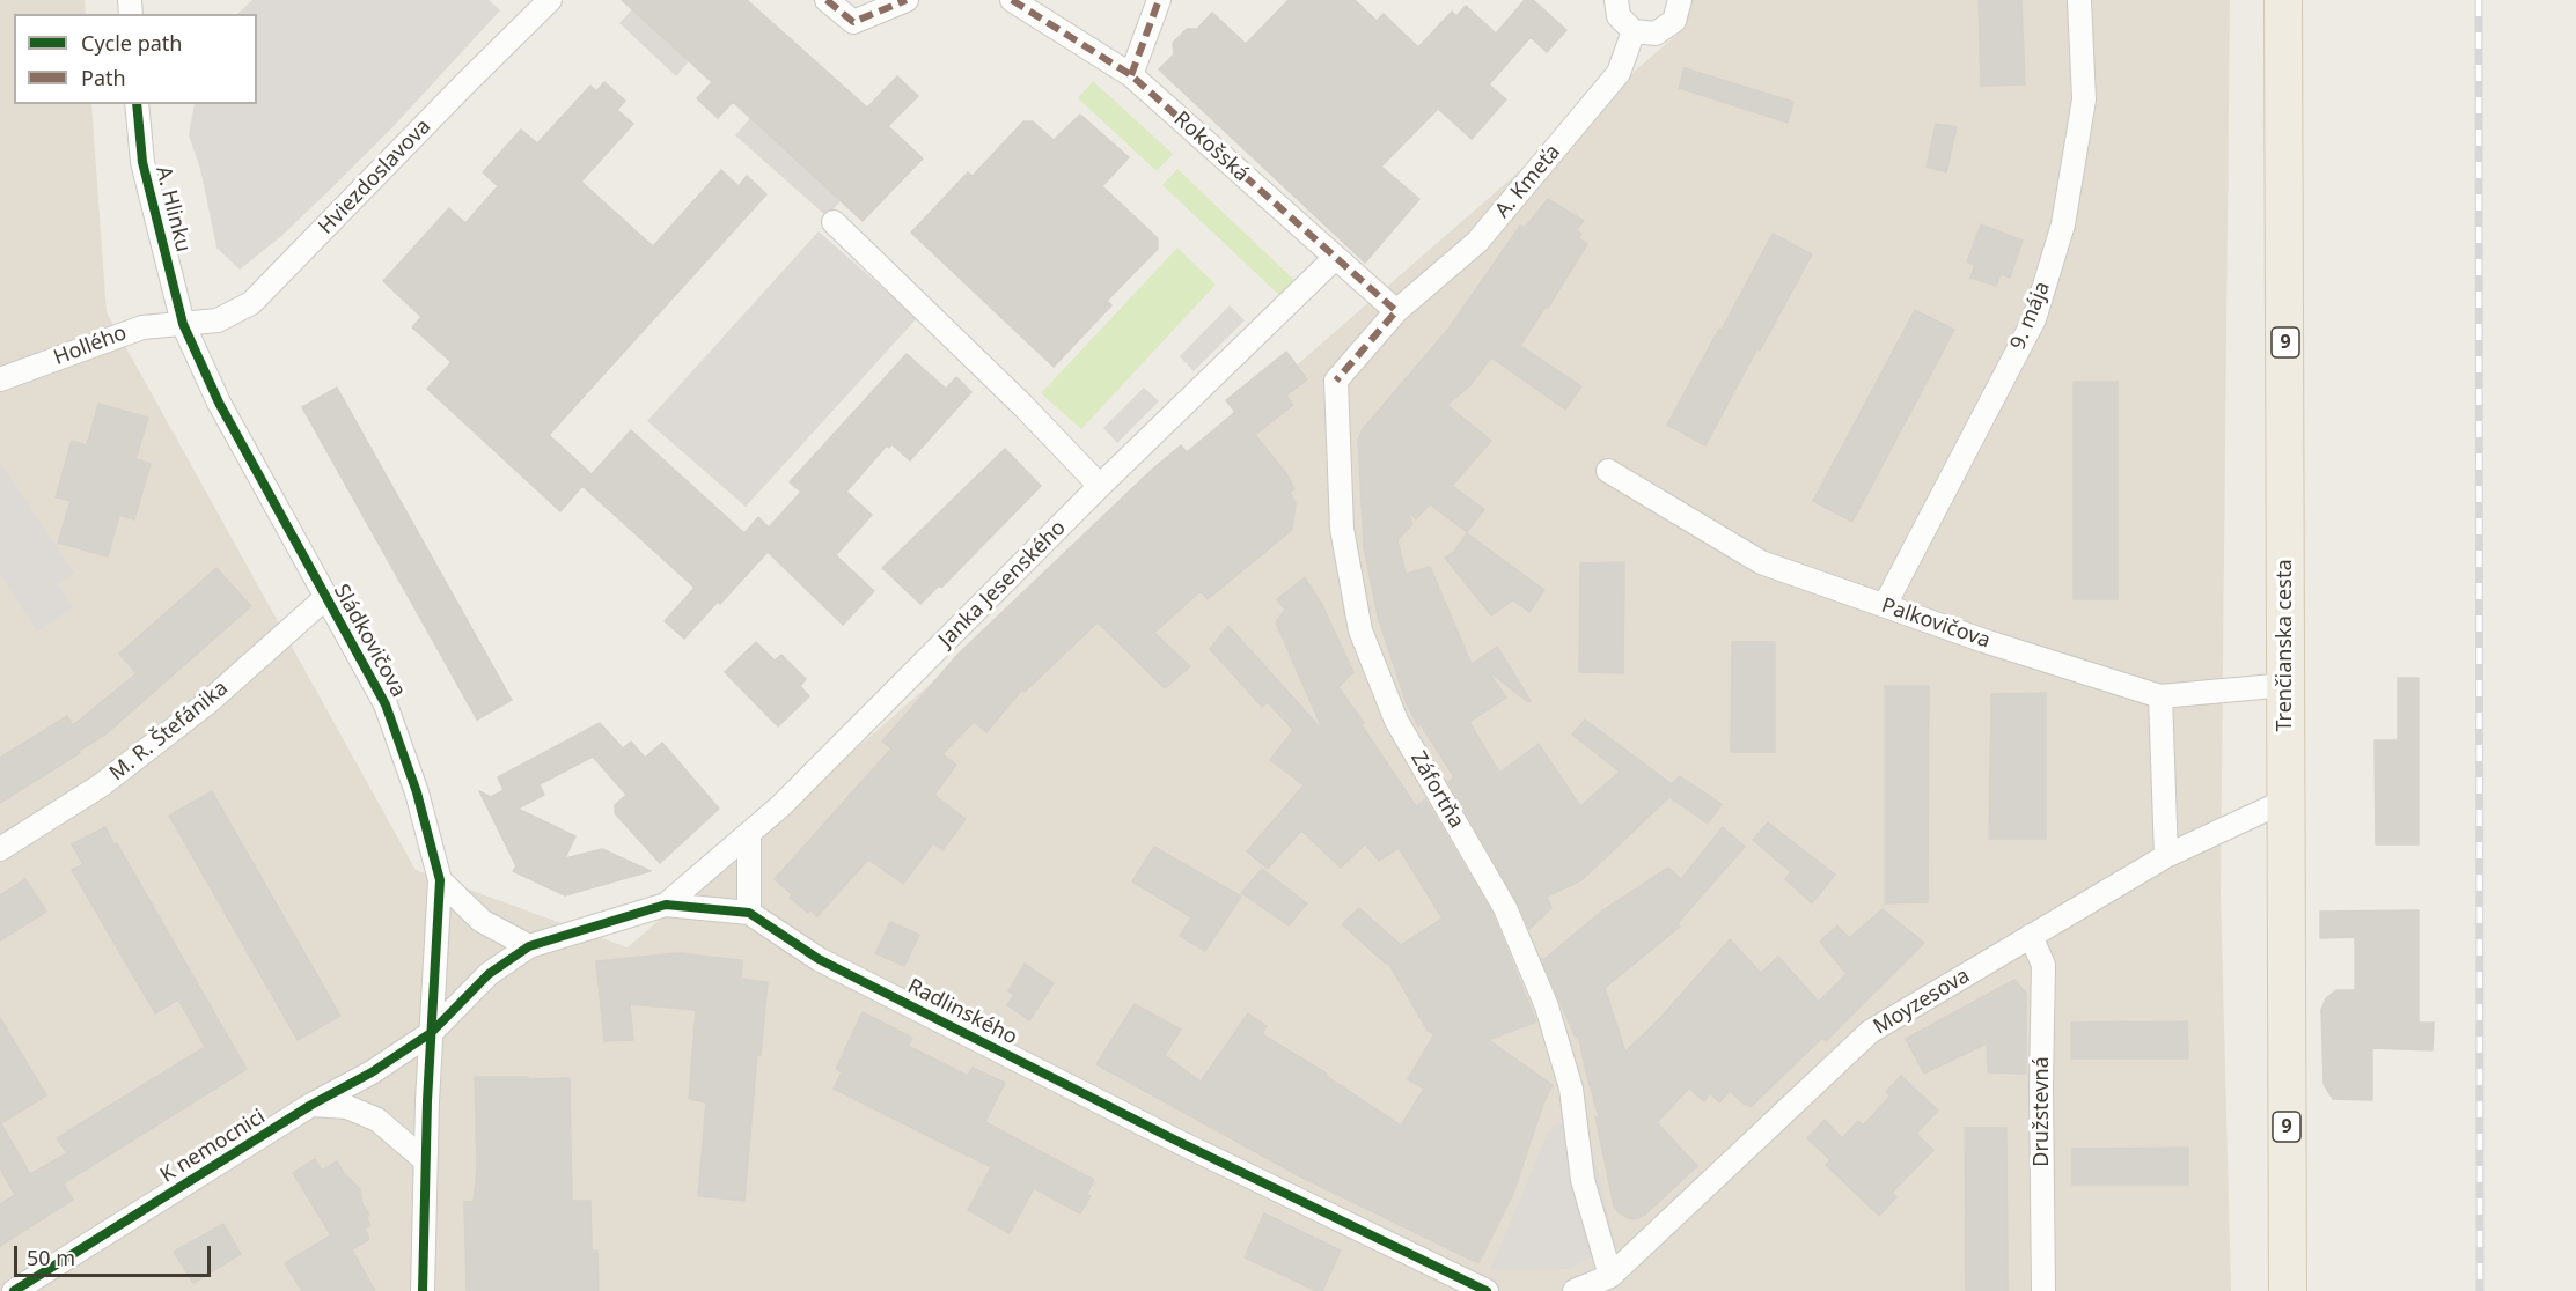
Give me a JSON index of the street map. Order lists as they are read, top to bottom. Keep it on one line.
{"streets":{"main road":["9","Trenčianska cesta"],"street":["Rokošská","Hviezdoslavova","A. Kmeťa","A. Hlinku","9. mája","Hollého","Janka Jesenského","Palkovičova","Sládkovičova","M. R. Štefánika","Záfortňa","Moyzesova","Radlinského","Družstevná","K nemocnici"]},"crossings":[["Rokošská","A. Kmeťa"],["Rokošská","Janka Jesenského"],["Rokošská","Záfortňa"],["Hviezdoslavova","A. Hlinku"],["Hviezdoslavova","Hollého"],["Hviezdoslavova","Sládkovičova"],["A. Kmeťa","Záfortňa"],["A. Hlinku","Hollého"],["A. Hlinku","Sládkovičova"],["9. mája","Palkovičova"],["Hollého","Sládkovičova"],["Janka Jesenského","Radlinského"],["Palkovičova","Trenčianska cesta"],["Sládkovičova","M. R. Štefánika"],["Sládkovičova","Radlinského"],["Sládkovičova","K nemocnici"],["Trenčianska cesta","Moyzesova"],["Záfortňa","Moyzesova"],["Moyzesova","Družstevná"],["Radlinského","K nemocnici"]],"legend":["Cycle path","Path"],"scale_bar":"50 m"}
